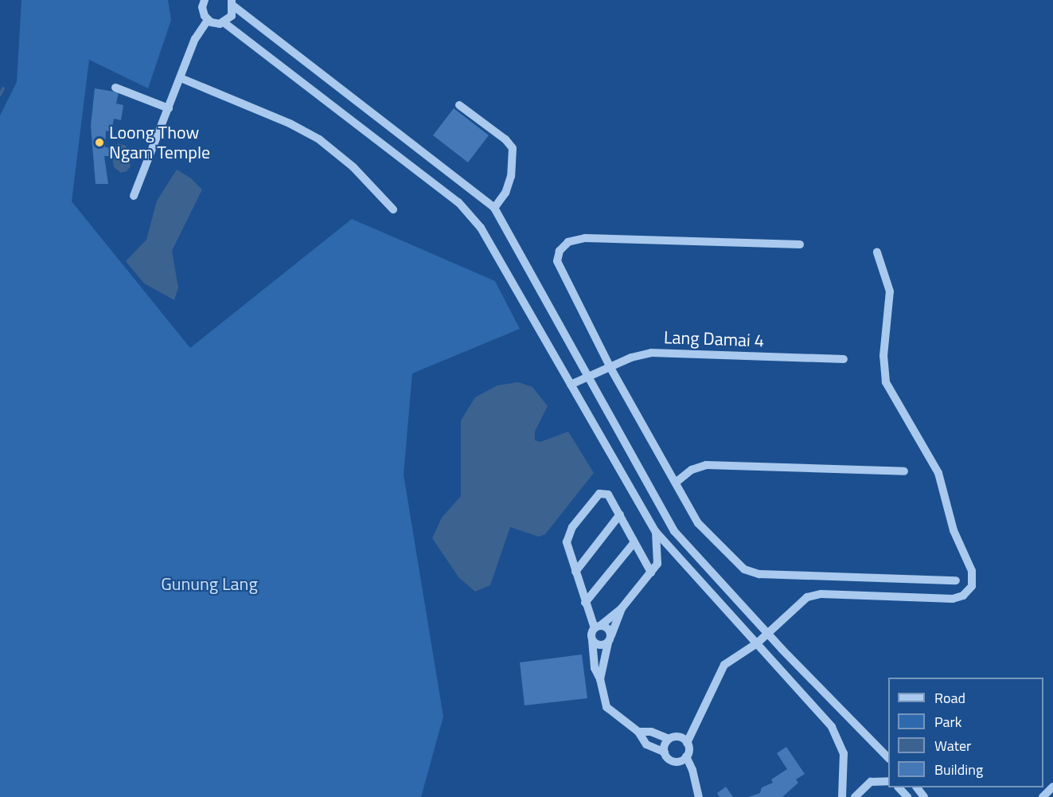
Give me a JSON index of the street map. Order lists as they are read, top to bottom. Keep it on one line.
{"streets":{"street":["Lang Damai 4"]},"parks":["Gunung Lang"],"places":["Loong Thow Ngam Temple"],"legend":["Road","Park","Water","Building"]}
